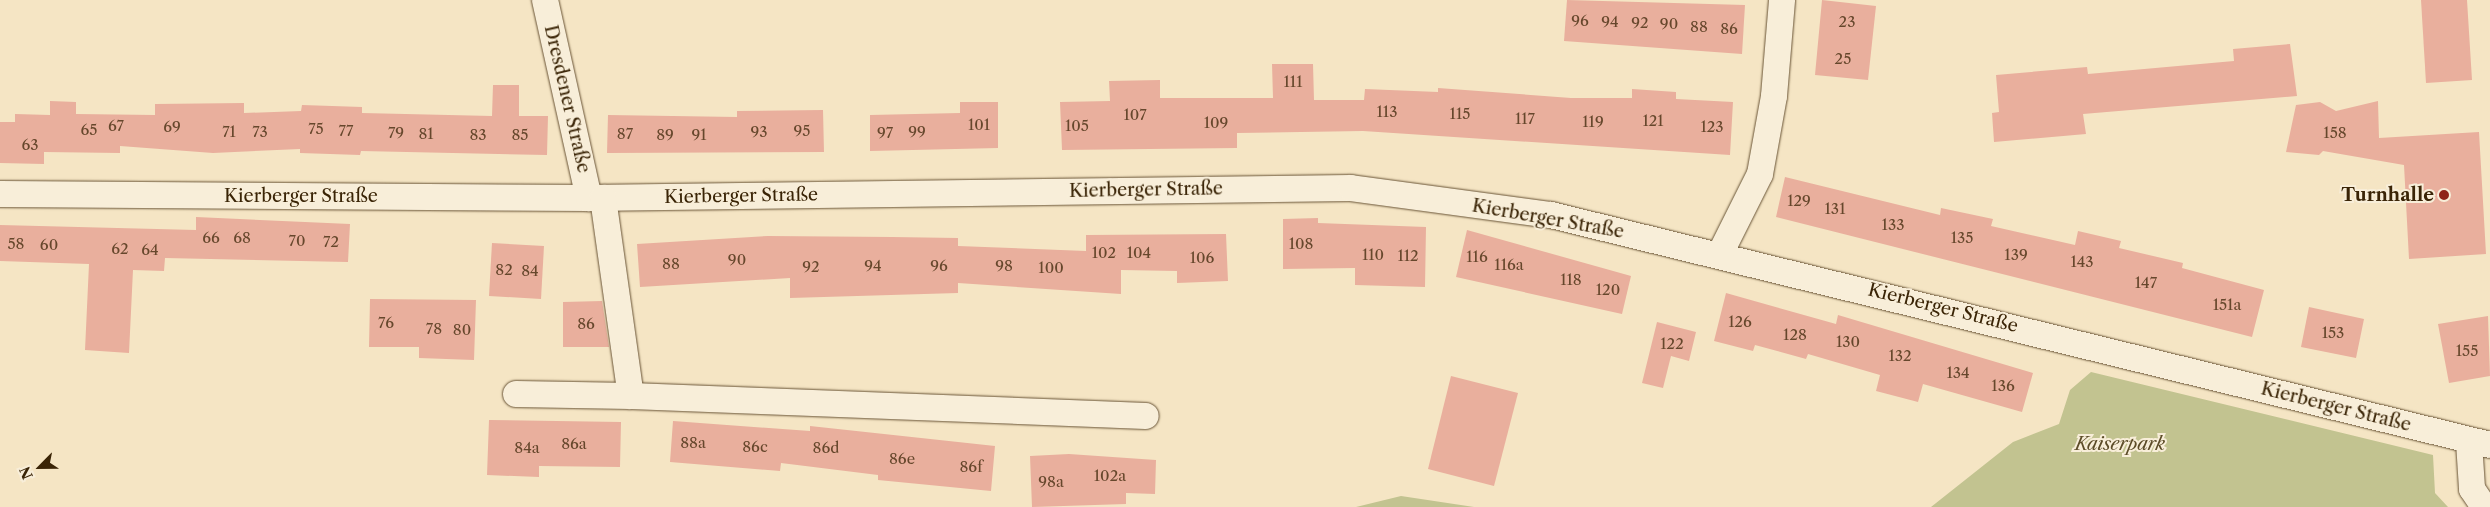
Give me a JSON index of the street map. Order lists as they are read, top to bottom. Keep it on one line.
{"streets":{"street":["Dresdener Straße","Kierberger Straße"]},"crossings":[["Dresdener Straße","Kierberger Straße"]],"parks":["Kaiserpark"],"places":["Turnhalle"],"house_numbers":["96","94","23","92","90","88","86","25","111","113","115","107","117","121","119","109","101","67","105","69","123","75","65","77","95","71","73","93","99","79","97","158","81","87","83","85","89","91","63","129","131","133","66","68","135","70","72","58","108","60","62","64","102","104","110","139","112","116","106","90","143","88","116a","94","96","98","92","100","82","84","118","147","120","151a","126","76","86","78","80","153","128","130","122","155","132","134","136","88a","86a","86c","84a","86d","86e","86f","102a","98a"],"north":"bottom left"}
